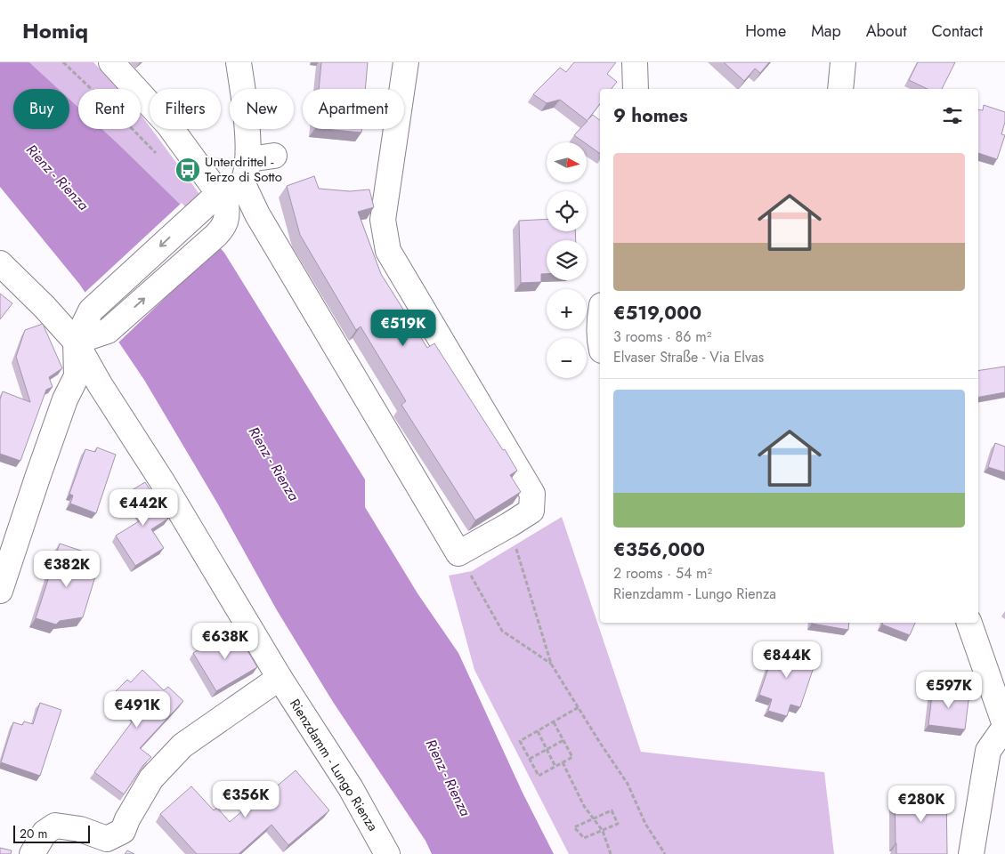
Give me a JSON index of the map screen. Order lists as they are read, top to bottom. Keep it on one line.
{"streets":{"street":["Rienzdamm - Lungo Rienza"]},"water":["Rienz - Rienza"],"places":{"bus stop":["Unterdrittel - Terzo di Sotto"]},"scale_bar":"20 m","north":"right","page":{"header":"Homiq","nav":["Home","Map","About","Contact"],"chip":["Buy","Rent","Filters","New","Apartment"],"heading":"9 homes","map_buttons":["+","−"],"list":[{"name":"€519,000","note":"3 rooms · 86 m² · Elvaser Straße - Via Elvas"},{"name":"€356,000","note":"2 rooms · 54 m² · Rienzdamm - Lungo Rienza"}],"price":["€519K","€442K","€382K","€638K","€844K","€597K","€491K","€356K","€280K"],"scale":"20 m"}}
